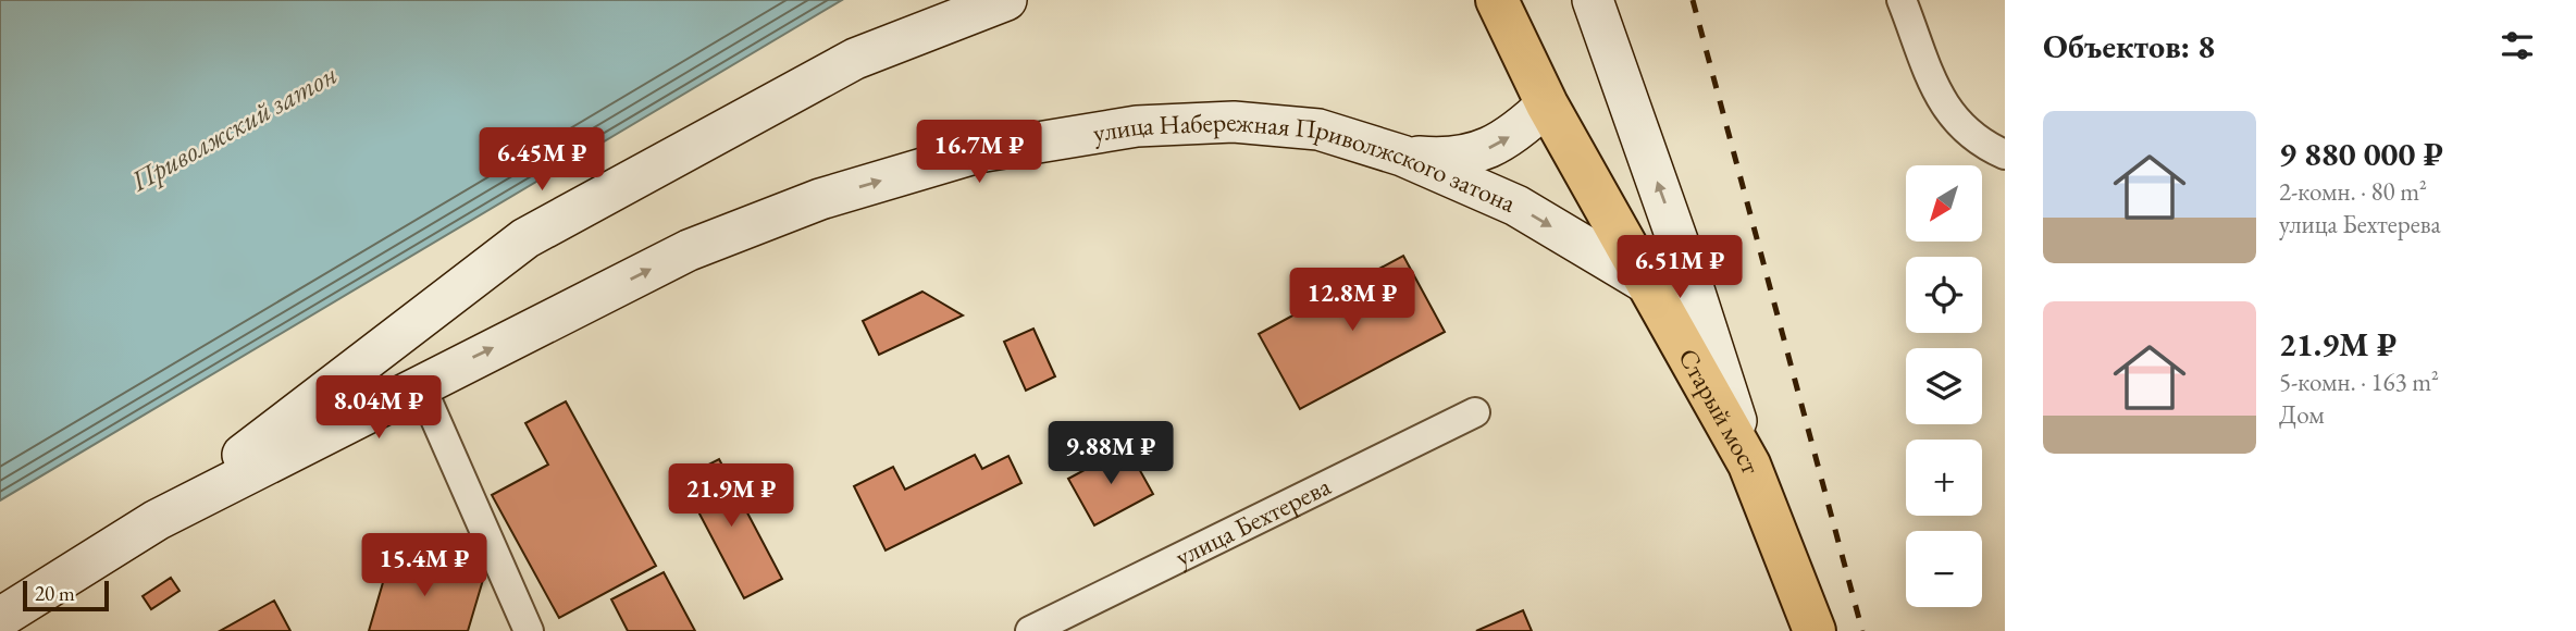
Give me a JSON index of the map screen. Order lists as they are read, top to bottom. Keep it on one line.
{"streets":{"main road":["улица Набережная Приволжского затона","Старый мост"],"street":["улица Бехтерева"]},"crossings":[["улица Набережная Приволжского затона","Старый мост"]],"one_way":["улица Набережная Приволжского затона"],"water":["Приволжский затон"],"scale_bar":"20 m","north":"bottom left","page":{"heading":"Объектов: 8","list":[{"name":"9 880 000 ₽","note":"2-комн. · 80 m² · улица Бехтерева"},{"name":"21.9M ₽","note":"5-комн. · 163 m² · Дом"}],"price":["16.7M ₽","6.45M ₽","6.51M ₽","12.8M ₽","8.04M ₽","9.88M ₽","21.9M ₽","15.4M ₽"],"map_buttons":["+","−"],"scale":"20 m"}}
